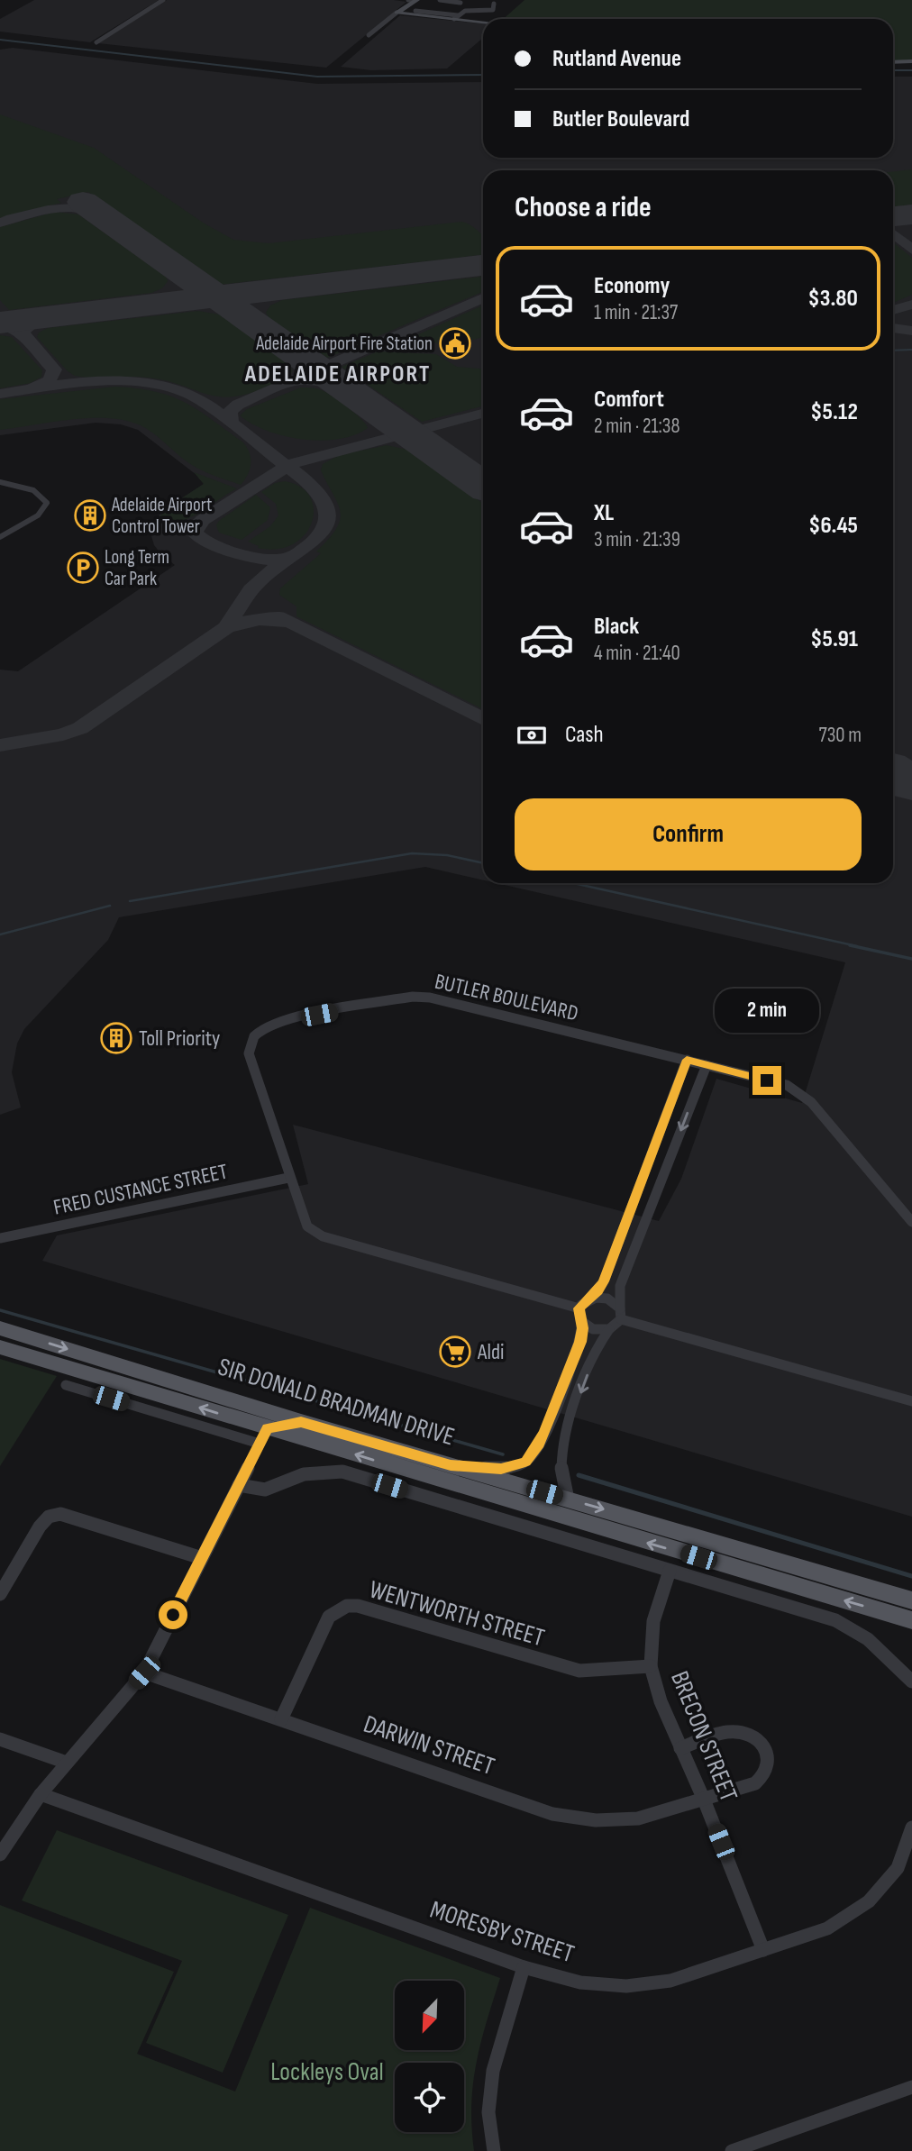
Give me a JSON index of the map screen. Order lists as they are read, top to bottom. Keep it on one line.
{"streets":{"main road":["SIR DONALD BRADMAN DRIVE"],"street":["BUTLER BOULEVARD","FRED CUSTANCE STREET","WENTWORTH STREET","BRECON STREET","DARWIN STREET","MORESBY STREET"]},"crossings":[["BUTLER BOULEVARD","FRED CUSTANCE STREET"],["WENTWORTH STREET","BRECON STREET"],["WENTWORTH STREET","DARWIN STREET"],["BRECON STREET","DARWIN STREET"],["BRECON STREET","MORESBY STREET"]],"districts":["ADELAIDE AIRPORT"],"parks":["Lockleys Oval"],"places":{"public building":["Adelaide Airport Fire Station"],"building":["Adelaide Airport Control Tower","Toll Priority"],"parking":["Long Term Car Park"],"supermarket":["Aldi"]},"north":"bottom left","page":{"banner":["Rutland Avenue","Butler Boulevard"],"heading":"Choose a ride","list":[{"name":"Economy","note":"1 min · 21:37","value":"$3.80"},{"name":"Comfort","note":"2 min · 21:38","value":"$5.12"},{"name":"XL","note":"3 min · 21:39","value":"$6.45"},{"name":"Black","note":"4 min · 21:40","value":"$5.91"}],"pay":["Cash","730 m"],"buttons":"Confirm","bubble":"2 min"}}
